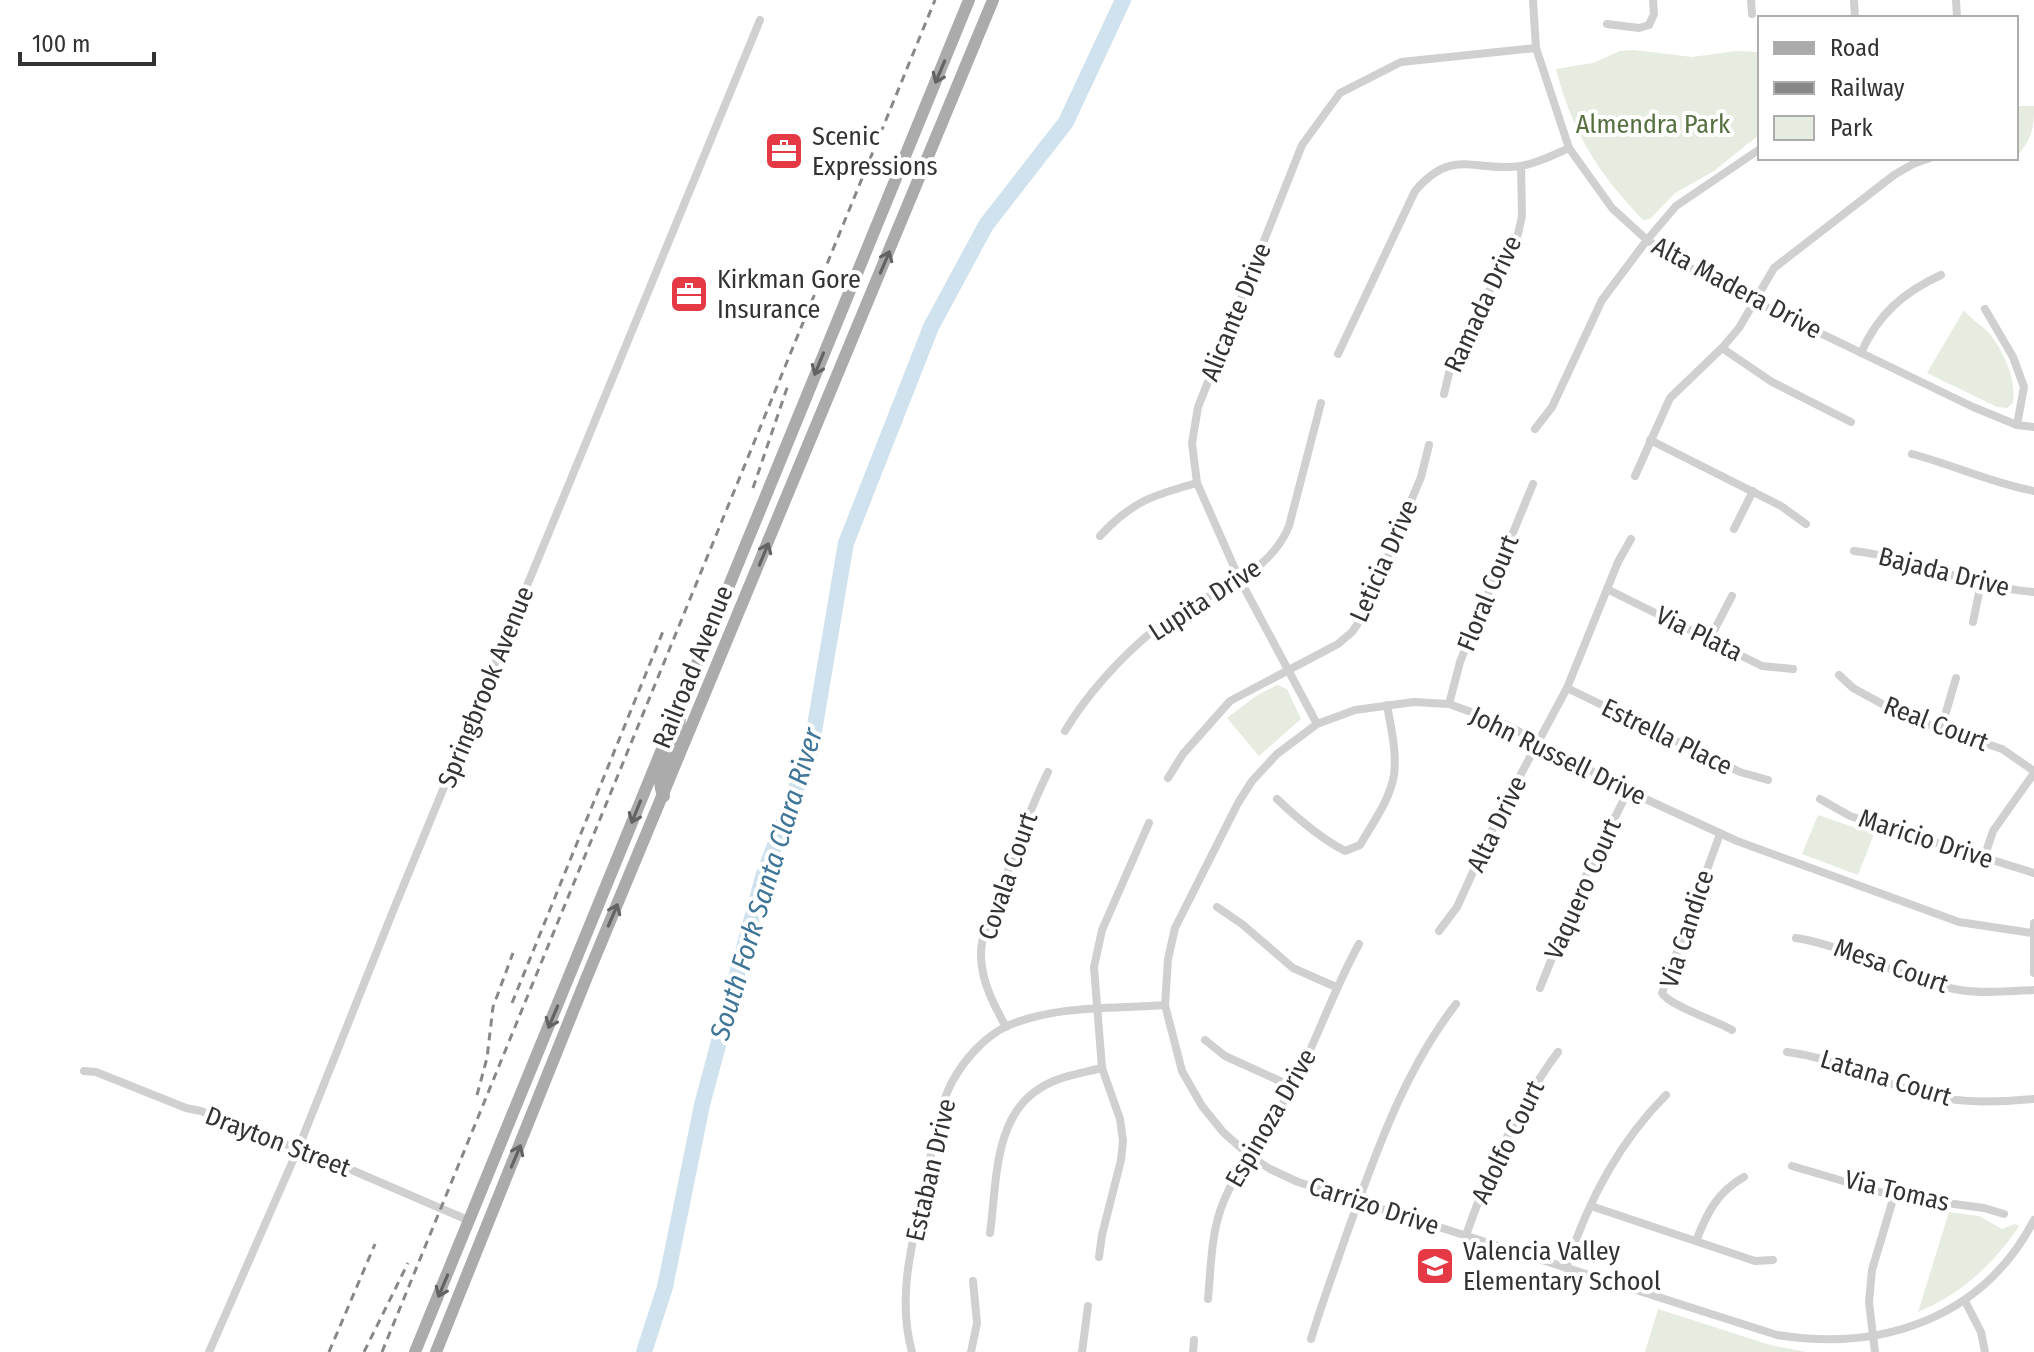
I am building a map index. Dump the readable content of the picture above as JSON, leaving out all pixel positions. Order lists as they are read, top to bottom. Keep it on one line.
{"streets":{"main road":["Railroad Avenue"],"street":["Alta Madera Drive","Ramada Drive","Alicante Drive","Leticia Drive","Bajada Drive","Floral Court","Lupita Drive","Via Plata","Springbrook Avenue","Real Court","Estrella Place","John Russell Drive","Alta Drive","Maricio Drive","Covala Court","Vaquero Court","Via Candice","Mesa Court","Latana Court","Espinoza Drive","Drayton Street","Adolfo Court","Estaban Drive","Via Tomas","Carrizo Drive"]},"crossings":[["Alta Madera Drive","Alicante Drive"],["Alicante Drive","Leticia Drive"],["Alicante Drive","Lupita Drive"],["Alicante Drive","John Russell Drive"],["Floral Court","John Russell Drive"],["Via Plata","Alta Drive"],["Railroad Avenue","Drayton Street"],["Springbrook Avenue","Drayton Street"],["Estrella Place","Alta Drive"],["John Russell Drive","Alta Drive"],["John Russell Drive","Vaquero Court"],["John Russell Drive","Via Candice"],["John Russell Drive","Carrizo Drive"],["Covala Court","Estaban Drive"],["Espinoza Drive","Carrizo Drive"],["Adolfo Court","Carrizo Drive"],["Estaban Drive","Carrizo Drive"]],"water":["South Fork Santa Clara River"],"parks":["Almendra Park"],"places":{"office":["Scenic Expressions","Kirkman Gore Insurance"],"school or university":["Valencia Valley Elementary School"]},"legend":["Road","Railway","Park"],"scale_bar":"100 m"}
